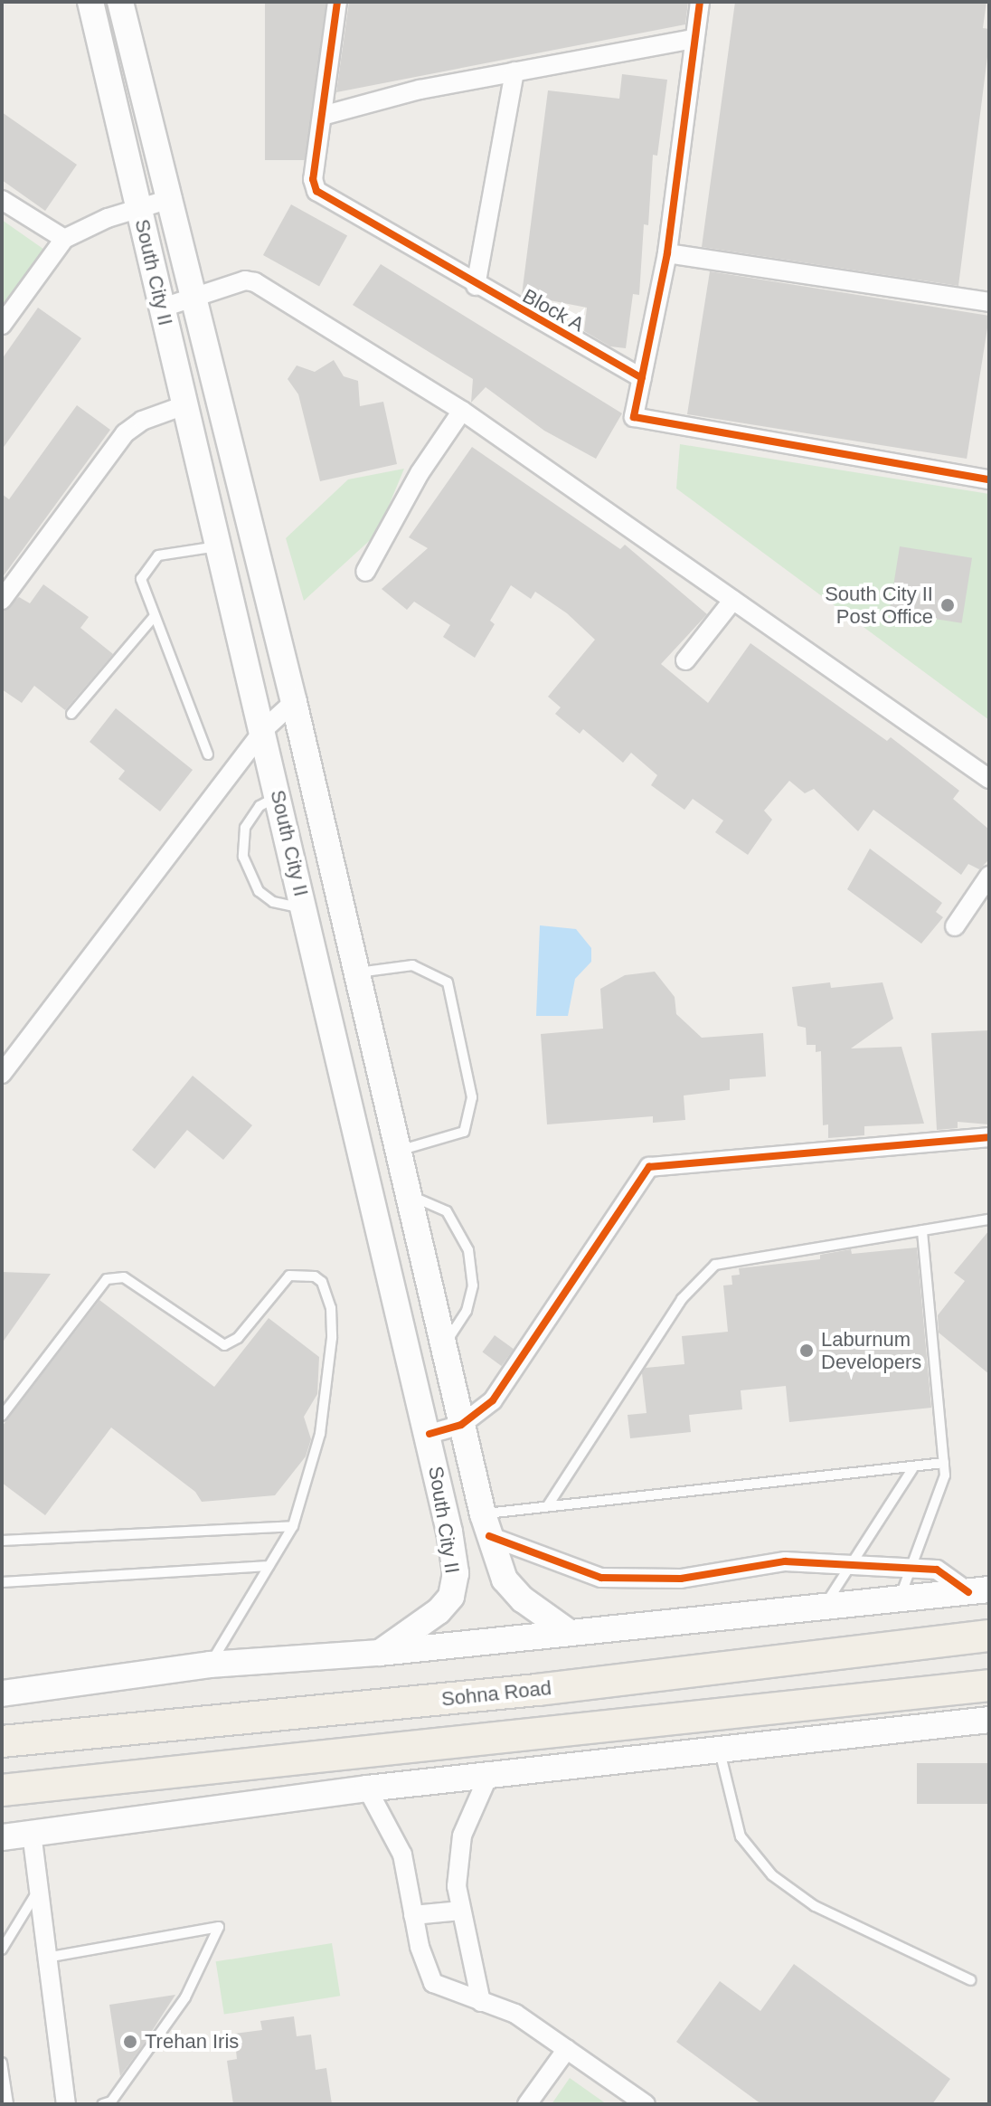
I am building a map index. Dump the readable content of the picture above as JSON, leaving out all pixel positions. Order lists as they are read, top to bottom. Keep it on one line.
{"streets":{"highway":["Sohna Road"],"main road":["South City II"],"street":["Block A"]},"places":["South City II Post Office","Laburnum Developers","Trehan Iris"]}
